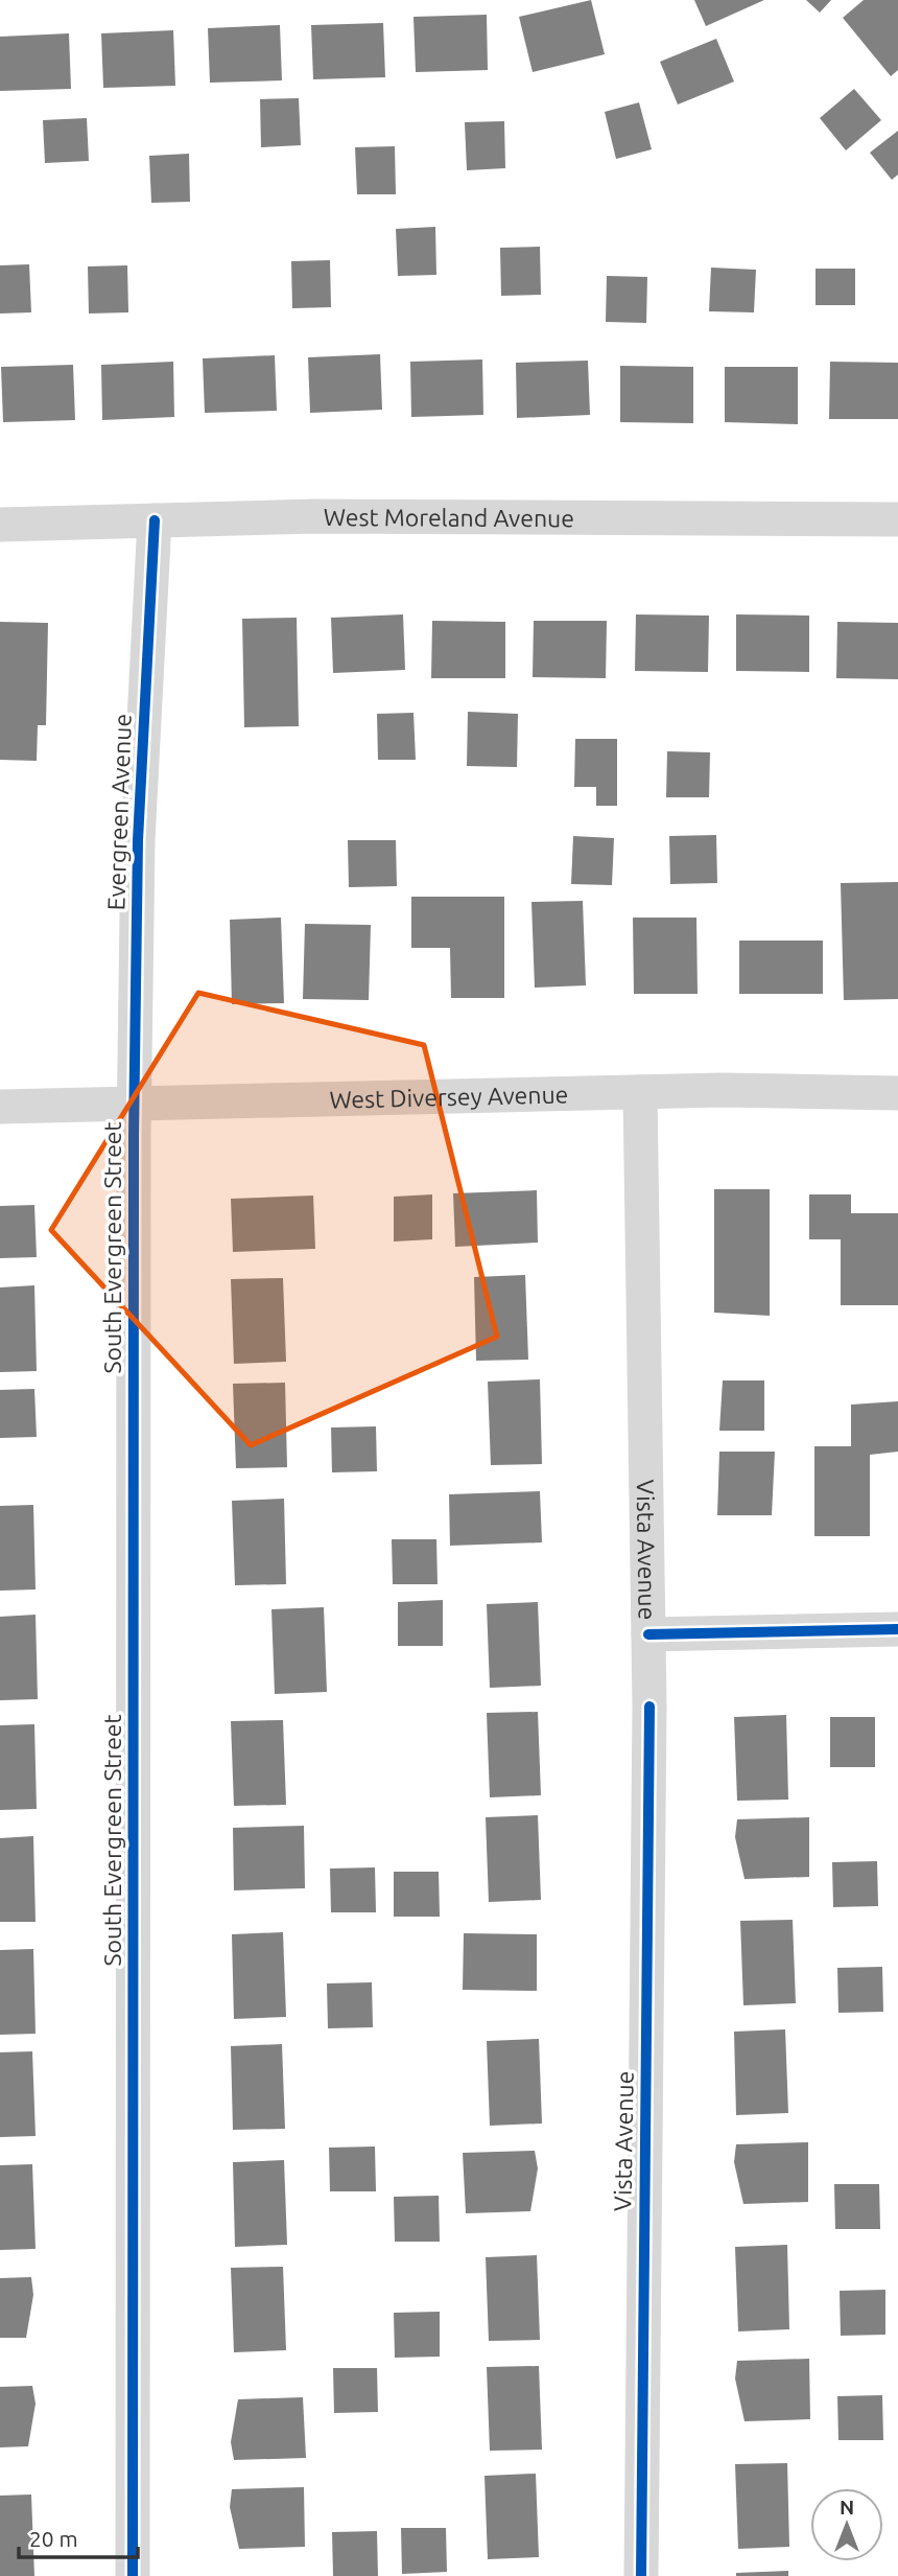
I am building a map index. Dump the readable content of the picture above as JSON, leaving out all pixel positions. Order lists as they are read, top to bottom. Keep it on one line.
{"streets":{"street":["West Moreland Avenue","Evergreen Avenue","West Diversey Avenue","South Evergreen Street","Vista Avenue"]},"crossings":[["West Moreland Avenue","Evergreen Avenue"],["Evergreen Avenue","West Diversey Avenue"],["Evergreen Avenue","South Evergreen Street"],["West Diversey Avenue","South Evergreen Street"],["West Diversey Avenue","Vista Avenue"]],"scale_bar":"20 m","north":"top"}
